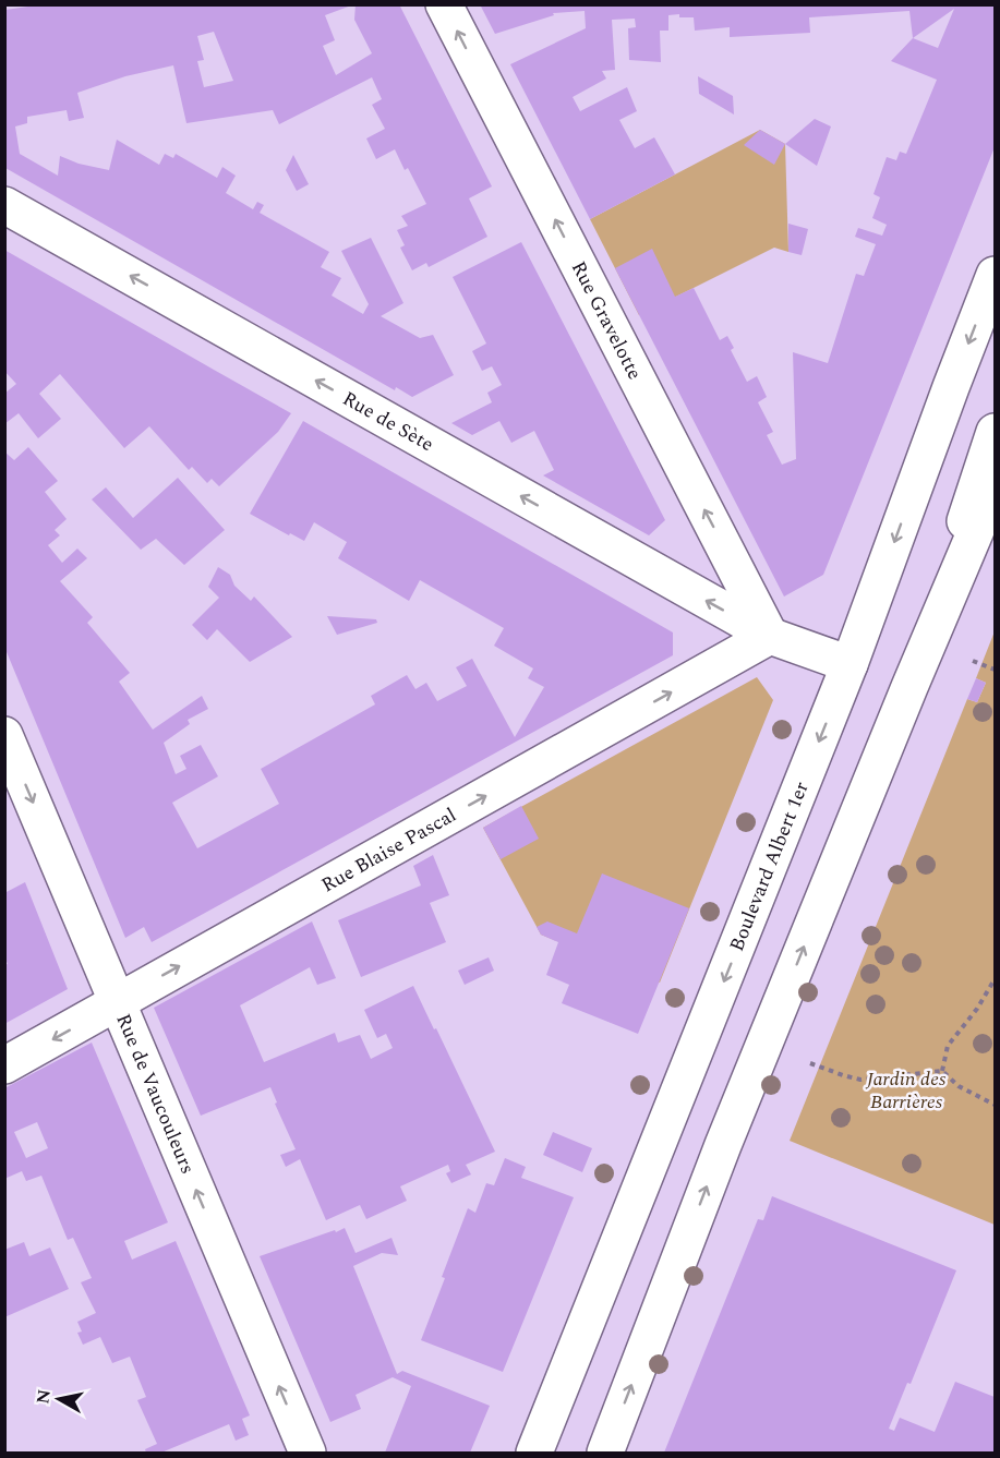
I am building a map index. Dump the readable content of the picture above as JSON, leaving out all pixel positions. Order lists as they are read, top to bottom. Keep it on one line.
{"streets":{"street":["Rue Gravelotte","Rue de Sète","Rue Blaise Pascal","Boulevard Albert 1er","Rue de Vaucouleurs"]},"crossings":[["Rue Gravelotte","Rue de Sète"],["Rue Gravelotte","Rue Blaise Pascal"],["Rue de Sète","Rue Blaise Pascal"],["Rue de Sète","Boulevard Albert 1er"],["Rue Blaise Pascal","Rue de Vaucouleurs"]],"one_way":["Rue Gravelotte","Rue de Sète"],"parks":["Jardin des Barrières"],"north":"left"}
